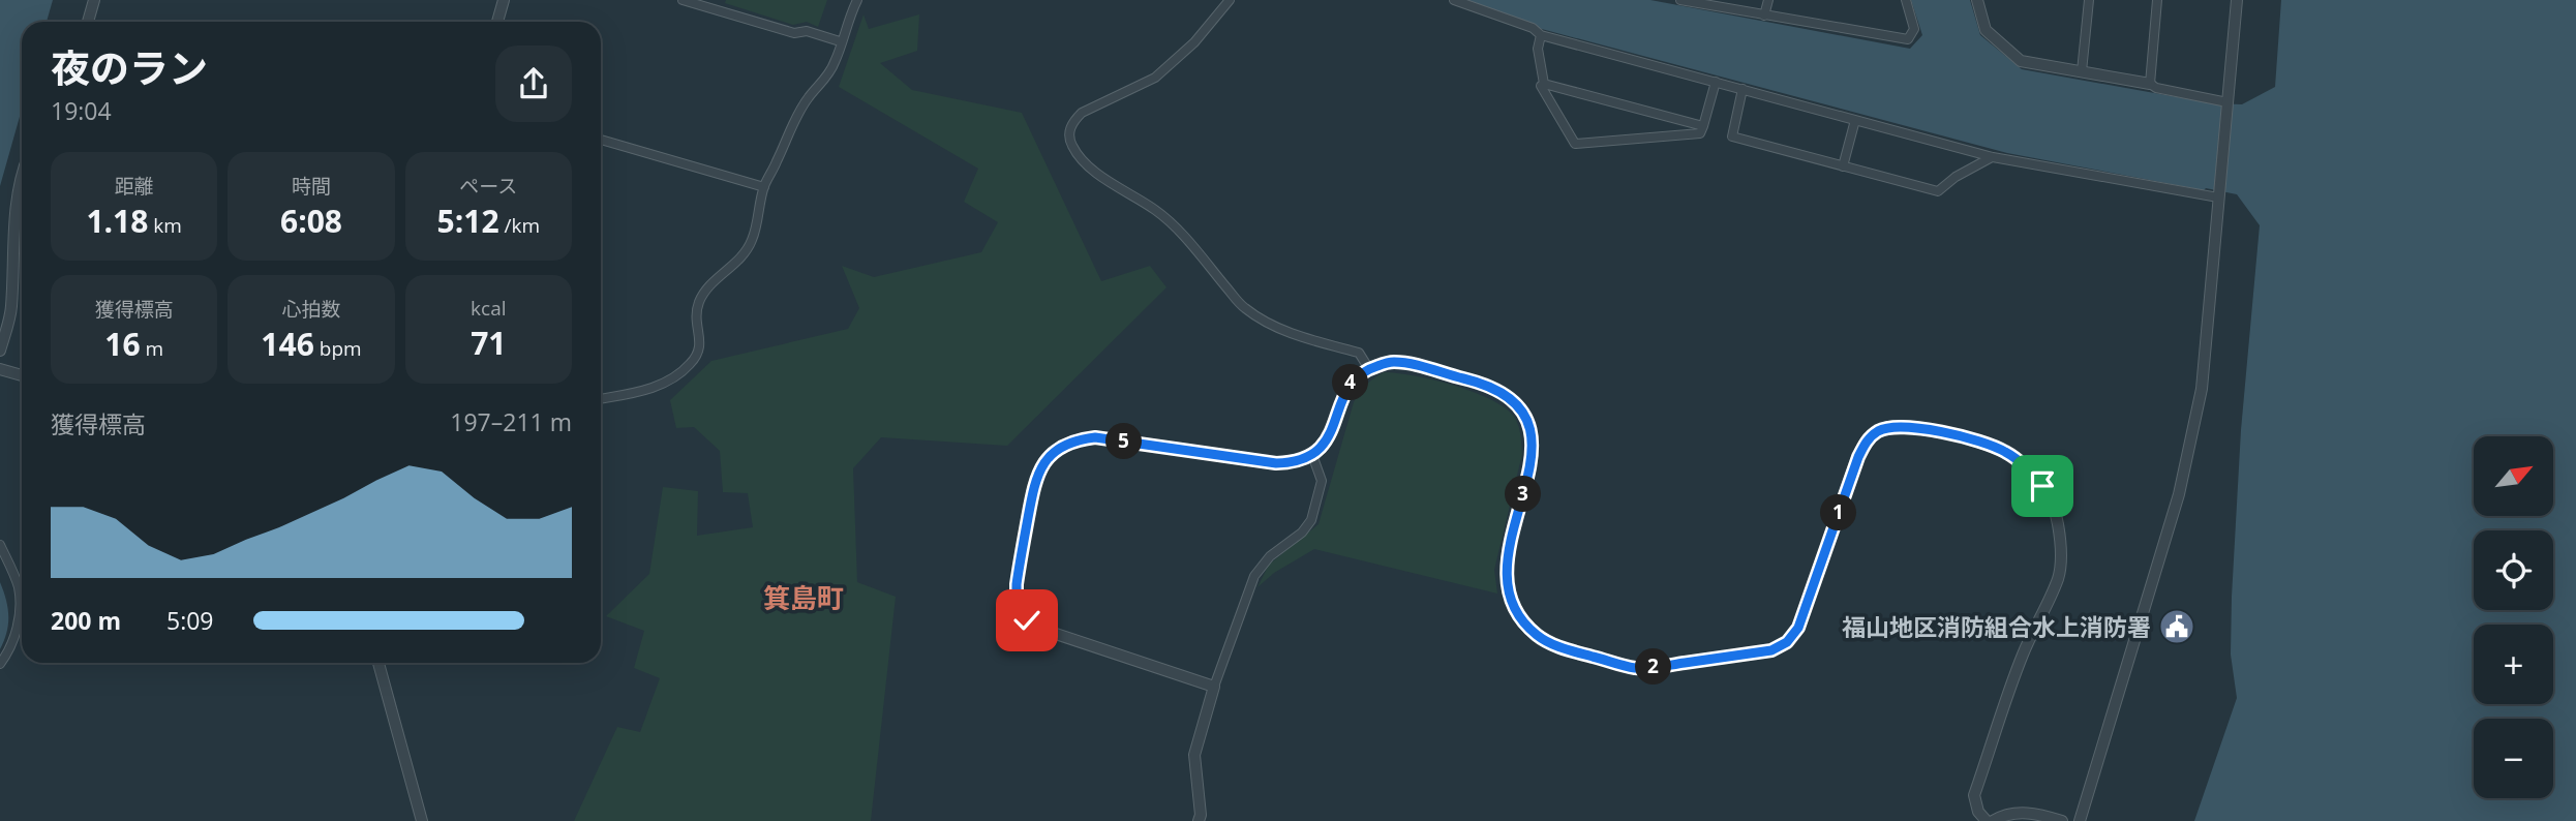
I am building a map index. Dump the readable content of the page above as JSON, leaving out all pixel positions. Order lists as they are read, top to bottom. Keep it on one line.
{"districts":["箕島町"],"places":{"public building":["福山地区消防組合水上消防署"]},"north":"top right","page":{"heading":["夜のラン","19:04"],"stats":[["距離","1.18 km"],["時間","6:08"],["ペース","5:12 /km"],["獲得標高","16 m"],["心拍数","146 bpm"],["kcal","71"]],"pins":["4","5","3","1","2"],"chart":["獲得標高","197–211 m"],"map_buttons":["+","−"],"list":[{"name":"200 m","note":"5:09"}]}}
